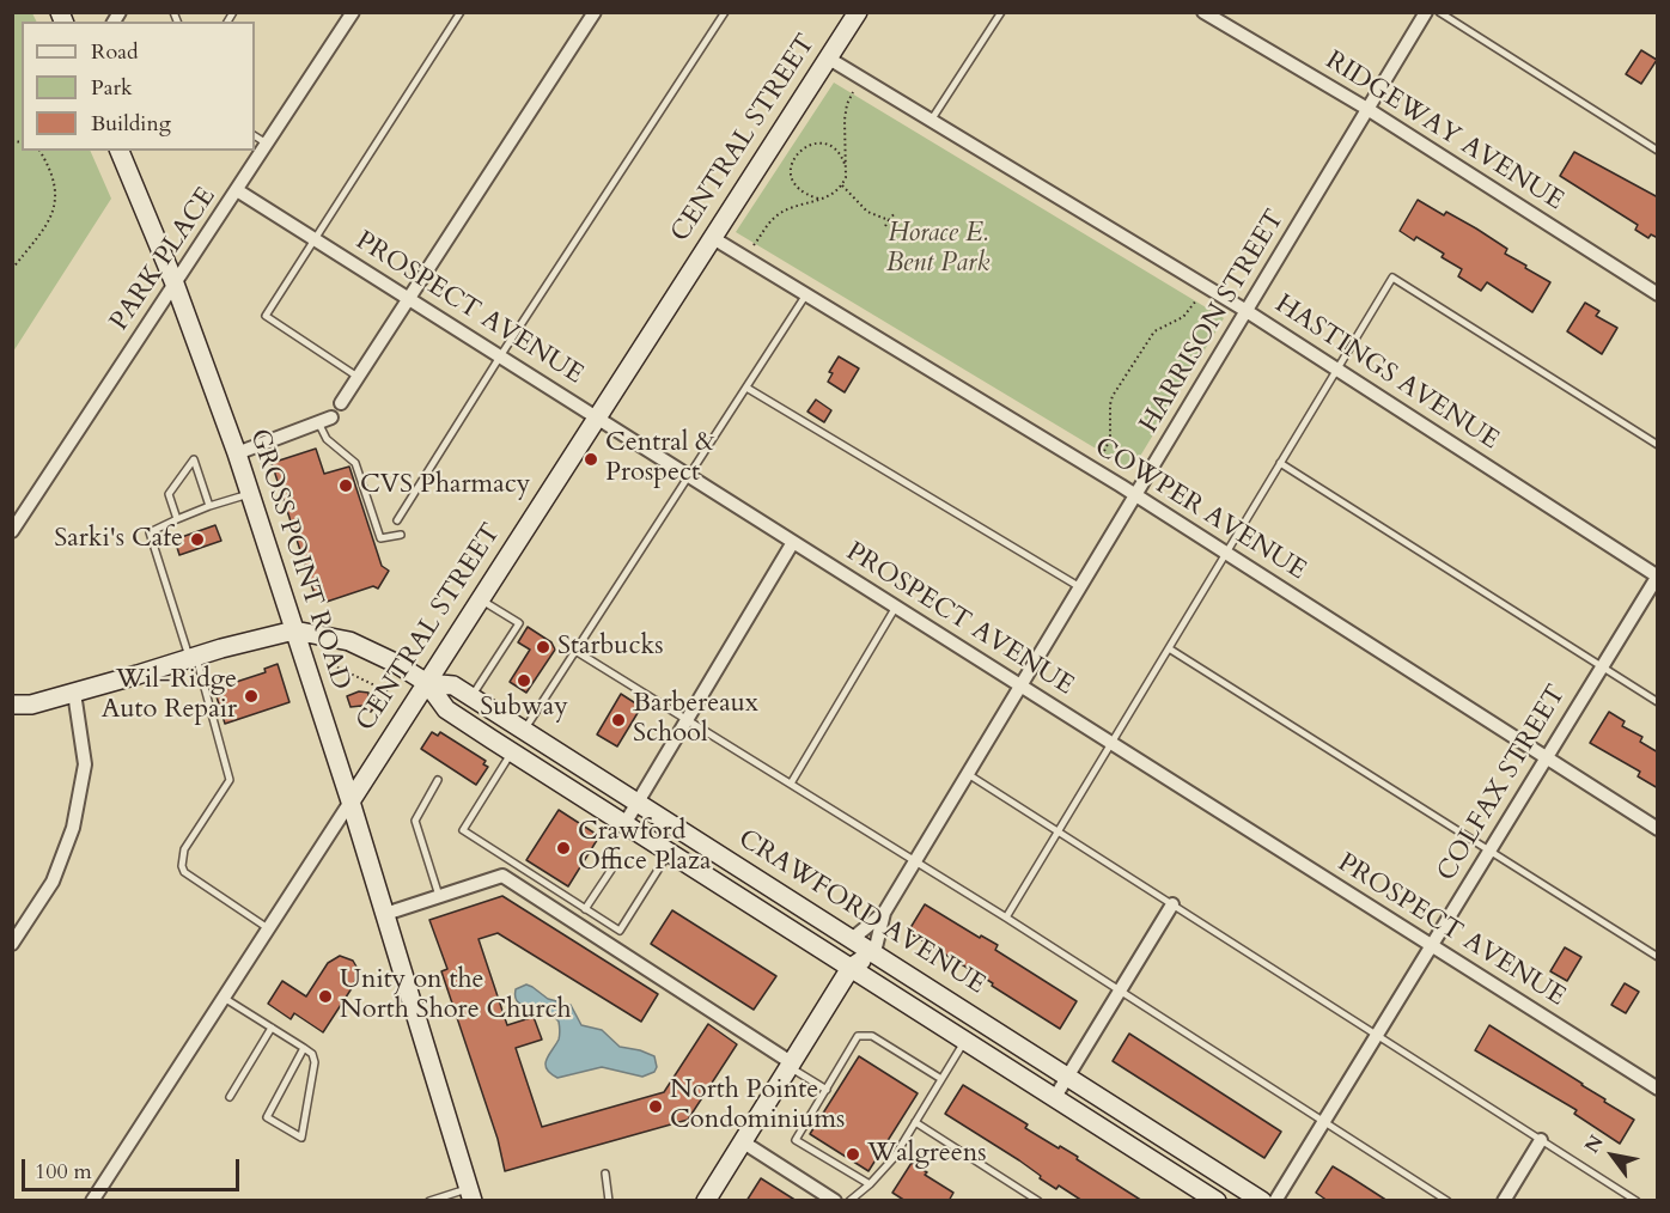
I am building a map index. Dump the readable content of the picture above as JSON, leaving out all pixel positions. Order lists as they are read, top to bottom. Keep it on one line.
{"streets":{"main road":["CENTRAL STREET","GROSS POINT ROAD","CRAWFORD AVENUE"],"street":["RIDGEWAY AVENUE","PARK PLACE","PROSPECT AVENUE","HARRISON STREET","HASTINGS AVENUE","COWPER AVENUE","COLFAX STREET"]},"crossings":[["RIDGEWAY AVENUE","HARRISON STREET"],["CENTRAL STREET","PROSPECT AVENUE"],["CENTRAL STREET","HASTINGS AVENUE"],["CENTRAL STREET","COWPER AVENUE"],["CENTRAL STREET","GROSS POINT ROAD"],["CENTRAL STREET","CRAWFORD AVENUE"],["PARK PLACE","PROSPECT AVENUE"],["PARK PLACE","GROSS POINT ROAD"],["PROSPECT AVENUE","HARRISON STREET"],["PROSPECT AVENUE","COLFAX STREET"],["HARRISON STREET","HASTINGS AVENUE"],["HARRISON STREET","COWPER AVENUE"],["HARRISON STREET","CRAWFORD AVENUE"],["HASTINGS AVENUE","COLFAX STREET"],["COWPER AVENUE","COLFAX STREET"],["GROSS POINT ROAD","CRAWFORD AVENUE"]],"parks":["Horace E. Bent Park"],"places":["Central & Prospect","CVS Pharmacy","Sarki's Cafe","Starbucks","Subway","Wil-Ridge Auto Repair","Barbereaux School","Crawford Office Plaza","Unity on the North Shore Church","North Pointe Condominiums","Walgreens"],"legend":["Road","Park","Building"],"scale_bar":"100 m","north":"top left"}
